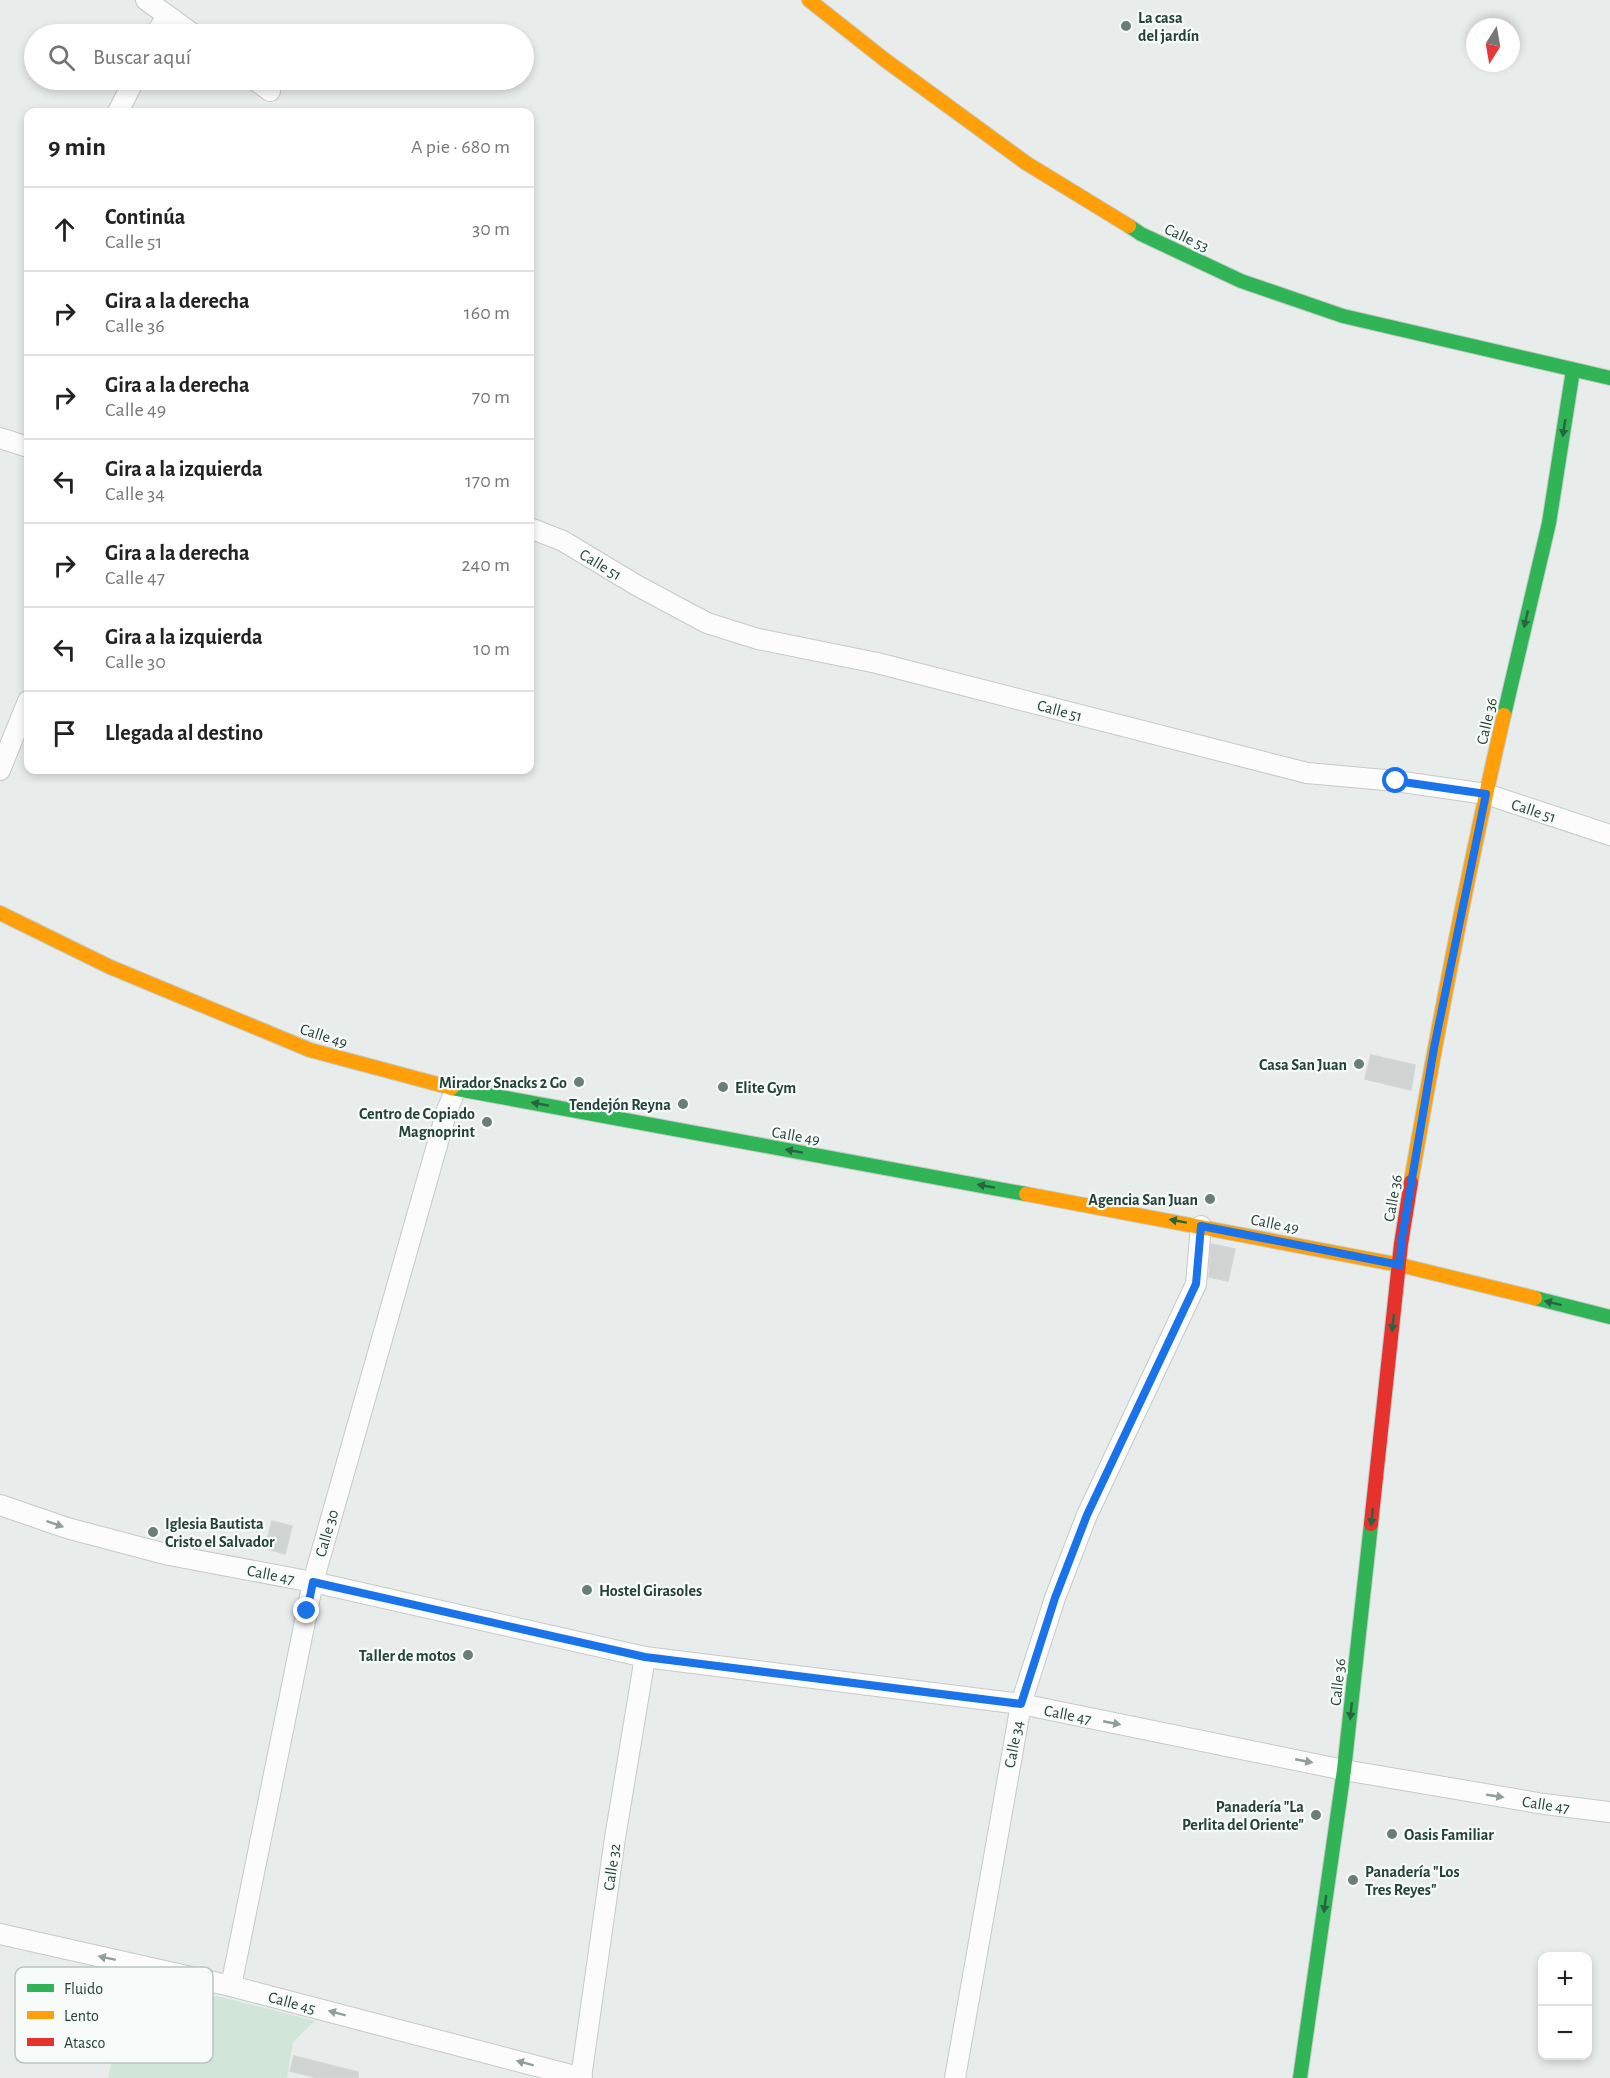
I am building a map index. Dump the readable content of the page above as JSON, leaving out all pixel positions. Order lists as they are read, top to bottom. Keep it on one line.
{"streets":{"street":["Calle 53","Calle 51","Calle 36","Calle 49","Calle 30","Calle 47","Calle 34","Calle 32","Calle 45"]},"crossings":[["Calle 53","Calle 36"],["Calle 51","Calle 36"],["Calle 36","Calle 49"],["Calle 36","Calle 47"],["Calle 49","Calle 30"],["Calle 49","Calle 34"],["Calle 30","Calle 47"],["Calle 30","Calle 45"],["Calle 47","Calle 34"],["Calle 47","Calle 32"],["Calle 32","Calle 45"]],"one_way":["Calle 36","Calle 49","Calle 47","Calle 45"],"places":["La casa del jardín","Casa San Juan","Mirador Snacks 2 Go","Elite Gym","Tendejón Reyna","Centro de Copiado Magnoprint","Agencia San Juan","Iglesia Bautista Cristo el Salvador","Hostel Girasoles","Taller de motos","Panadería \"La Perlita del Oriente\"","Oasis Familiar","Panadería \"Los Tres Reyes\""],"legend":["Fluido","Lento","Atasco"],"north":"bottom","page":{"search":"Buscar aquí","heading":["9 min","A pie · 680 m"],"list":[["Continúa","Calle 51","30 m"],["Gira a la derecha","Calle 36","160 m"],["Gira a la derecha","Calle 49","70 m"],["Gira a la izquierda","Calle 34","170 m"],["Gira a la derecha","Calle 47","240 m"],["Gira a la izquierda","Calle 30","10 m"],"Llegada al destino"],"map_buttons":["+","−"]}}
